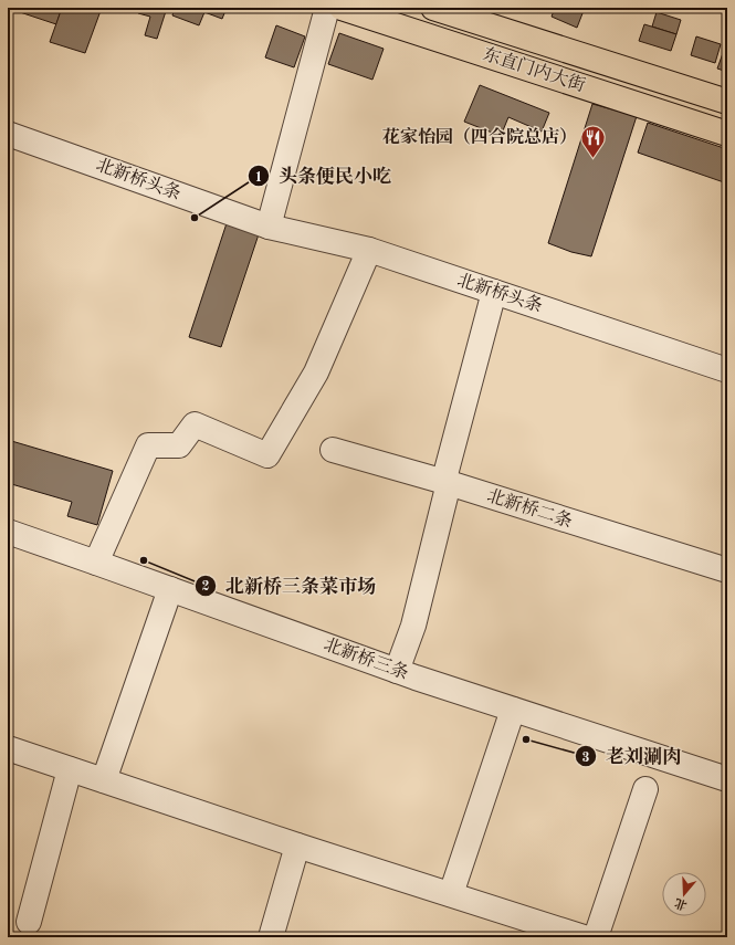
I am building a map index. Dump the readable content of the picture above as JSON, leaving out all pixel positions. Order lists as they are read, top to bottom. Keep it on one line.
{"streets":{"main road":["东直门内大街"],"lane":["北新桥头条","北新桥二条","北新桥三条"]},"places":{"restaurant":["花家怡园（四合院总店）"],"other":["头条便民小吃","北新桥三条菜市场","老刘涮肉"]},"north":"bottom"}
